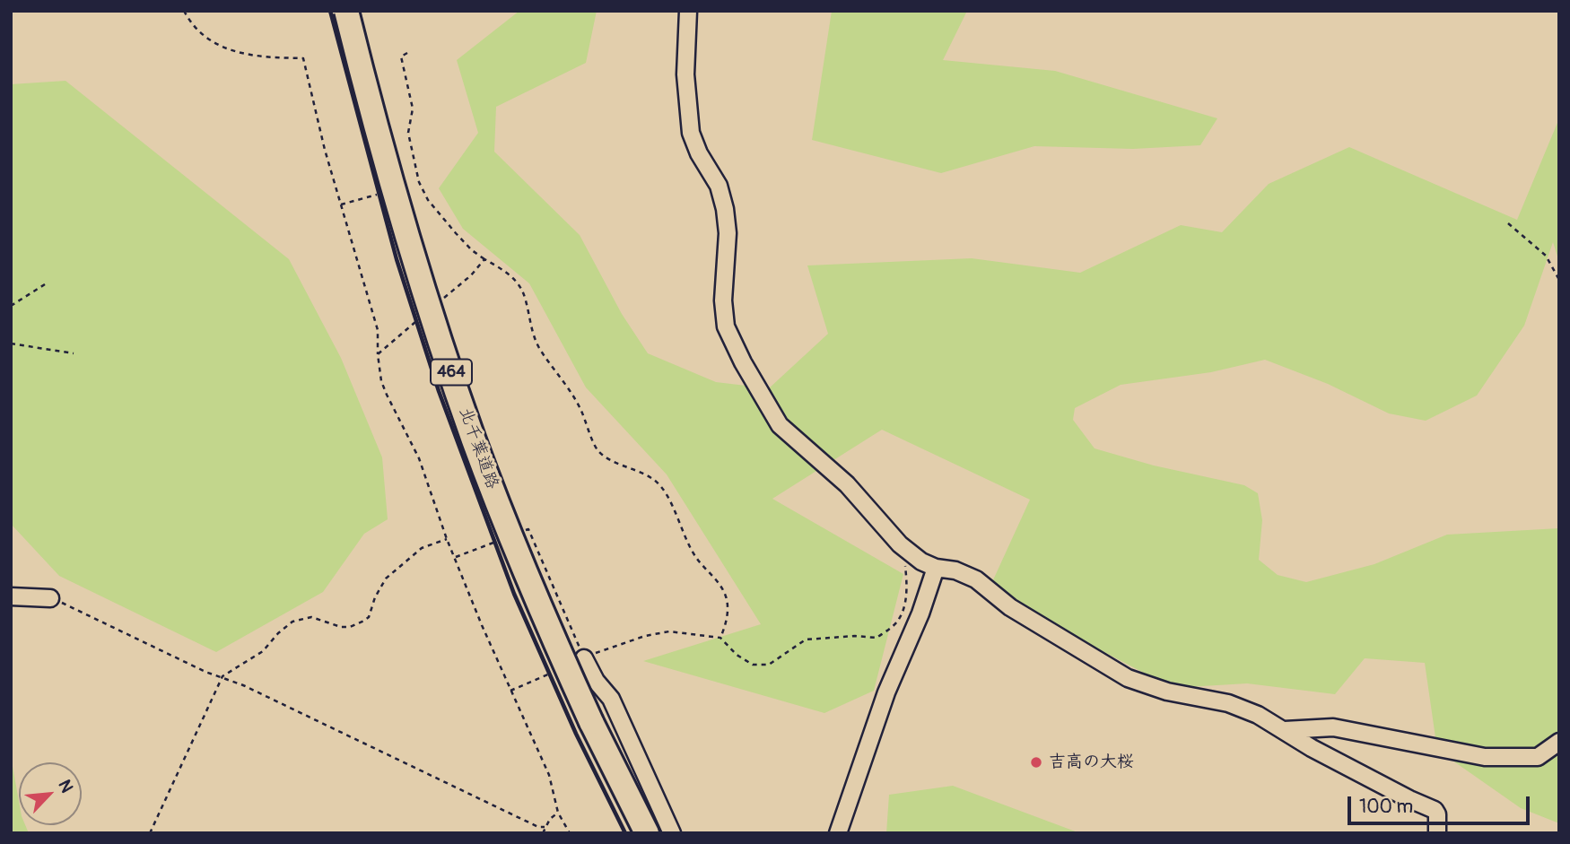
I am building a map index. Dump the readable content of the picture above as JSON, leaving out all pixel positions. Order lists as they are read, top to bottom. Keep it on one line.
{"streets":{"highway":["464","北千葉道路"]},"places":["吉高の大桜"],"scale_bar":"100 m","north":"top right"}
